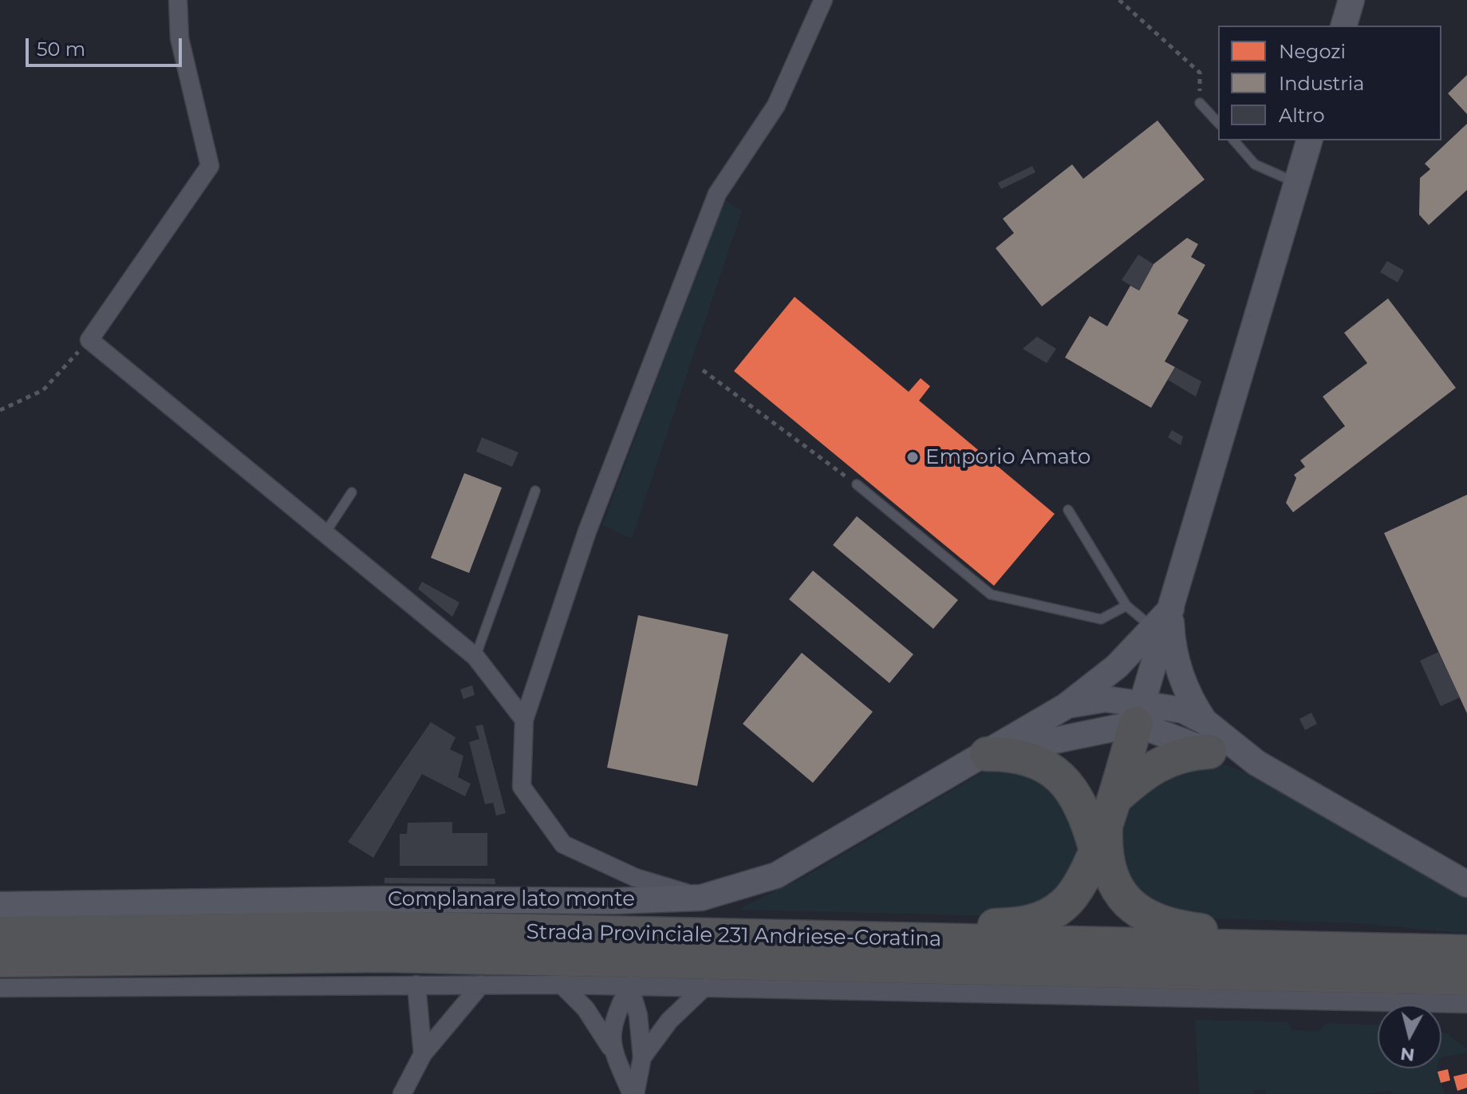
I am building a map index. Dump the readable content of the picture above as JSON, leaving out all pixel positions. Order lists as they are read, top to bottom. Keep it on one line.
{"streets":{"highway":["Strada Provinciale 231 Andriese-Coratina"],"street":["Complanare lato monte"]},"places":["Emporio Amato"],"legend":["Negozi","Industria","Altro"],"scale_bar":"50 m","north":"bottom"}
